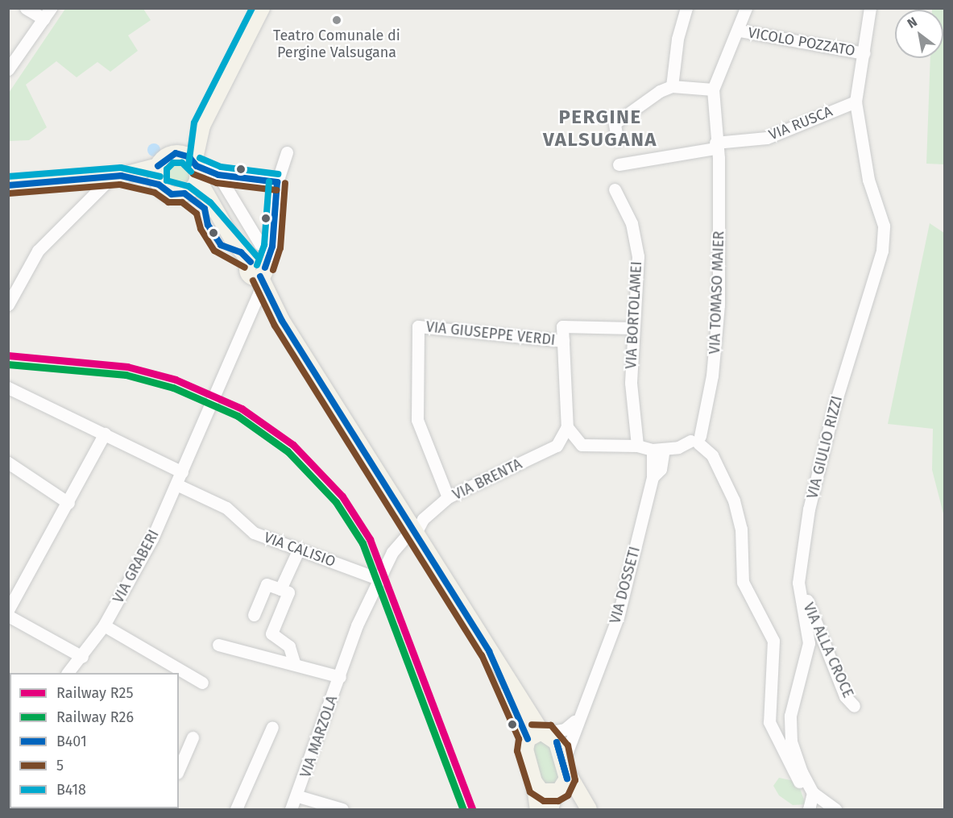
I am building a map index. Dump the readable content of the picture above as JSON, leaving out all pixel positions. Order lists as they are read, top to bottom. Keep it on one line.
{"streets":{"street":["VICOLO POZZATO","VIA RUSCA","VIA TOMASO MAIER","VIA BORTOLAMEI","VIA GIUSEPPE VERDI","VIA GIULIO RIZZI","VIA BRENTA","VIA CALISIO","VIA GRABERI","VIA DOSSETI","VIA ALLA CROCE","VIA MARZOLA"]},"crossings":[["VICOLO POZZATO","VIA GIULIO RIZZI"],["VIA RUSCA","VIA TOMASO MAIER"],["VIA RUSCA","VIA GIULIO RIZZI"],["VIA GIUSEPPE VERDI","VIA BRENTA"],["VIA GIULIO RIZZI","VIA ALLA CROCE"],["VIA BRENTA","VIA MARZOLA"],["VIA CALISIO","VIA GRABERI"],["VIA CALISIO","VIA MARZOLA"]],"districts":["PERGINE VALSUGANA"],"places":["Teatro Comunale di Pergine Valsugana"],"lines":["transit line B418","transit line B401","transit line 5","rail line R25","rail line R26"],"legend":["Railway R25","Railway R26","B401","5","B418"],"north":"top left"}
